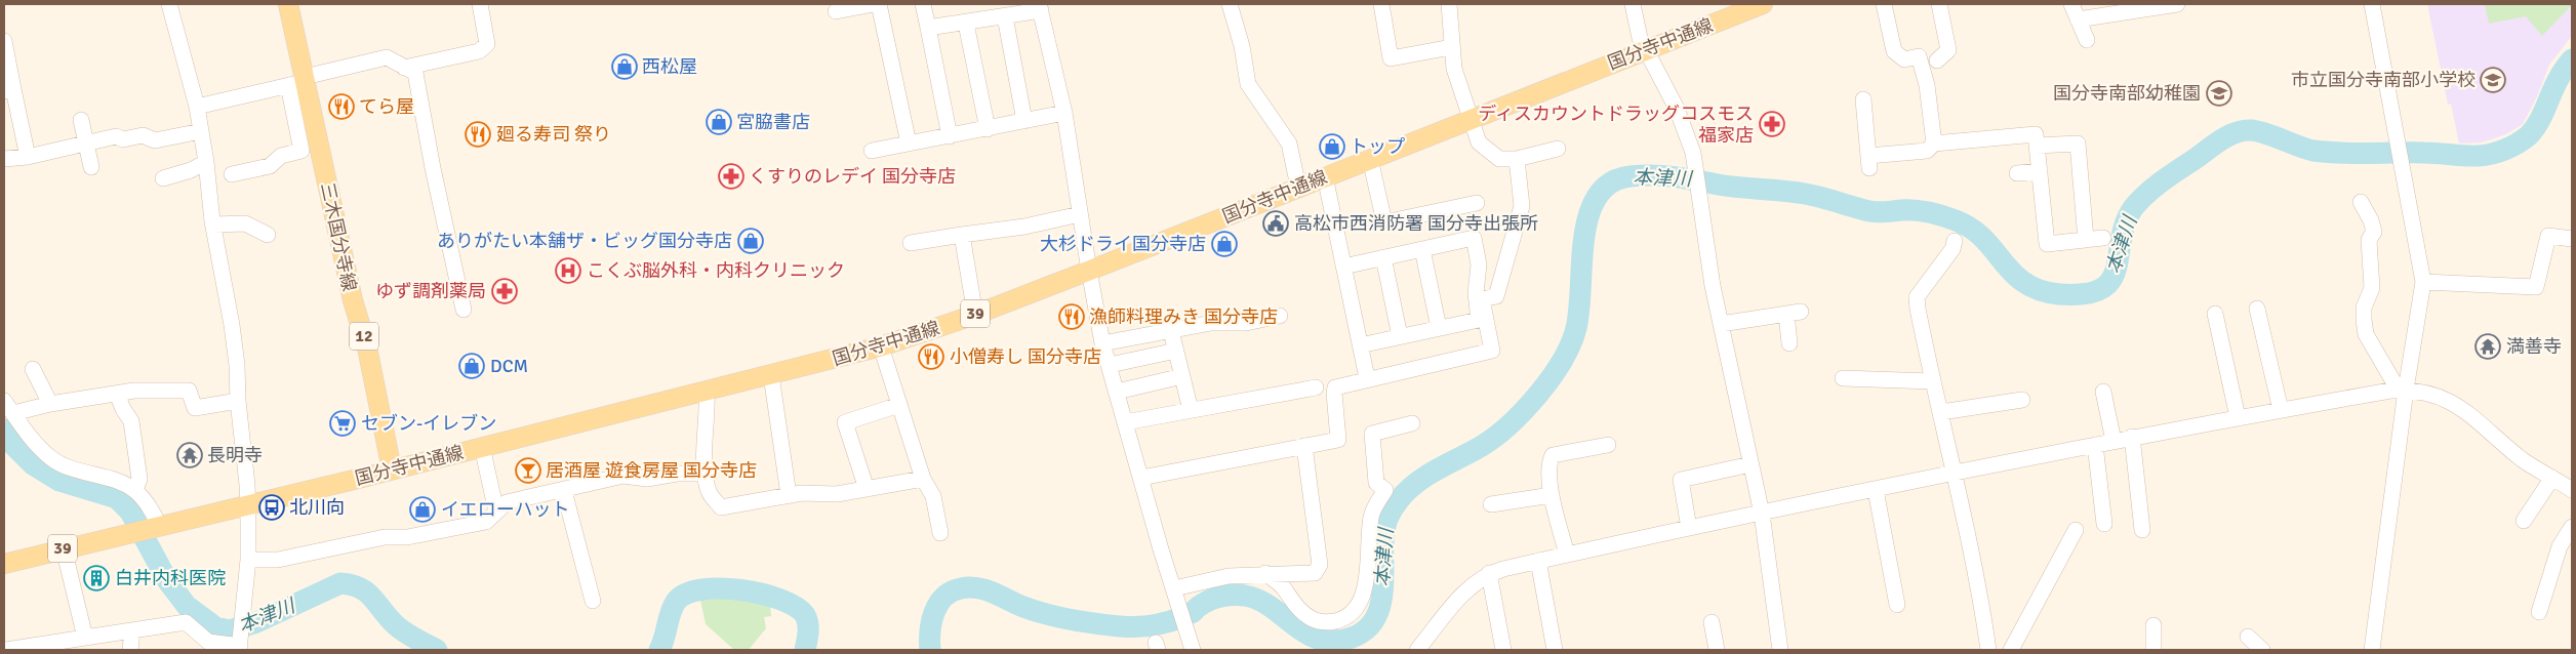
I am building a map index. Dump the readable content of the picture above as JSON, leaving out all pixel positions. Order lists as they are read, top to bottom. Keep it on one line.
{"streets":{"main road":["国分寺中通線","三木国分寺線","39","12"]},"crossings":[["国分寺中通線","三木国分寺線"]],"water":["本津川"],"places":{"shop":["西松屋","宮脇書店","トップ","ありがたい本舗ザ・ビッグ国分寺店","大杉ドライ国分寺店","DCM","イエローハット"],"school or university":["市立国分寺南部小学校","国分寺南部幼稚園"],"restaurant":["てら屋","廻る寿司 祭り","漁師料理みき 国分寺店","小僧寿し 国分寺店"],"pharmacy":["ディスカウントドラッグコスモス 福家店","くすりのレデイ 国分寺店","ゆず調剤薬局"],"public building":["高松市西消防署 国分寺出張所"],"hospital":["こくぶ脳外科・内科クリニック"],"temple":["満善寺","長明寺"],"supermarket":["セブン-イレブン"],"bar":["居酒屋 遊食房屋 国分寺店"],"bus stop":["北川向"],"building":["白井内科医院"]}}
